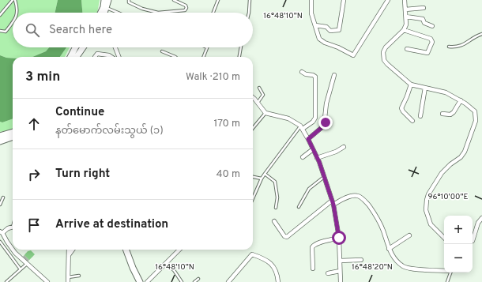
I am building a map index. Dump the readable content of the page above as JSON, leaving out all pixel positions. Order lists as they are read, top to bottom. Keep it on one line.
{"page":{"search":"Search here","heading":["3 min","Walk · 210 m"],"list":[["Continue","နတ်မောက်လမ်းသွယ် (၁)","170 m"],["Turn right","40 m"],"Arrive at destination"],"map_buttons":["+","−"]},"coordinates":["16°48'10\"N","96°10'00\"E","16°48'20\"N"]}
